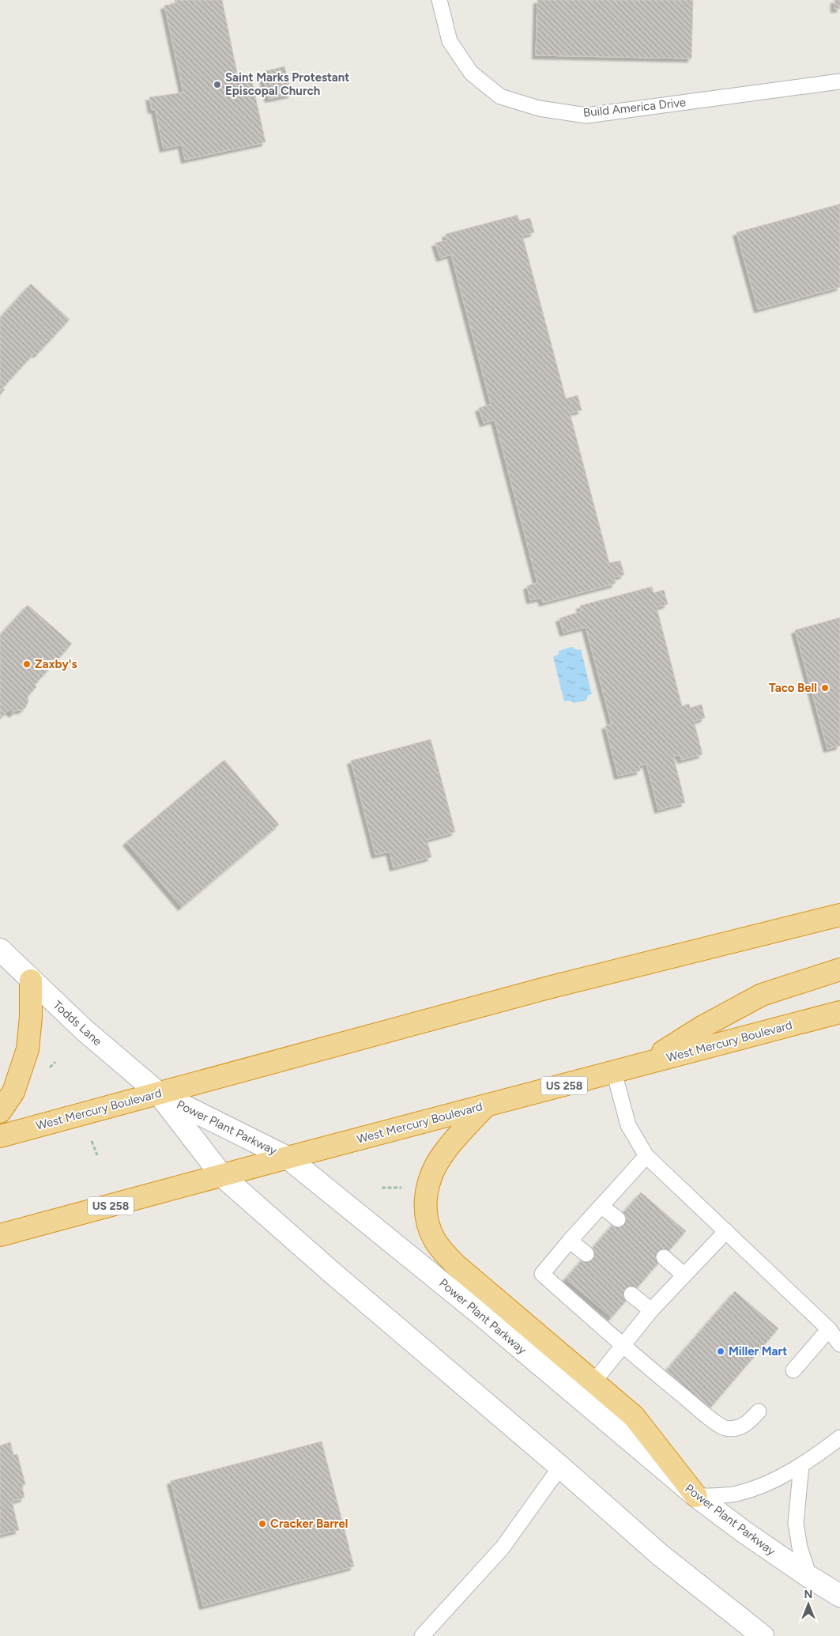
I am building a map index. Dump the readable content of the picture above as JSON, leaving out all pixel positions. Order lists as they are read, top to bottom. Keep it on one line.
{"streets":{"highway":["West Mercury Boulevard","US 258"],"main road":["Todds Lane","Power Plant Parkway"],"lane":["Build America Drive"]},"crossings":[["Todds Lane","West Mercury Boulevard"],["Todds Lane","Power Plant Parkway"],["West Mercury Boulevard","Power Plant Parkway"]],"places":["Saint Marks Protestant Episcopal Church","Zaxby's","Taco Bell","Miller Mart","Cracker Barrel"],"north":"top"}
